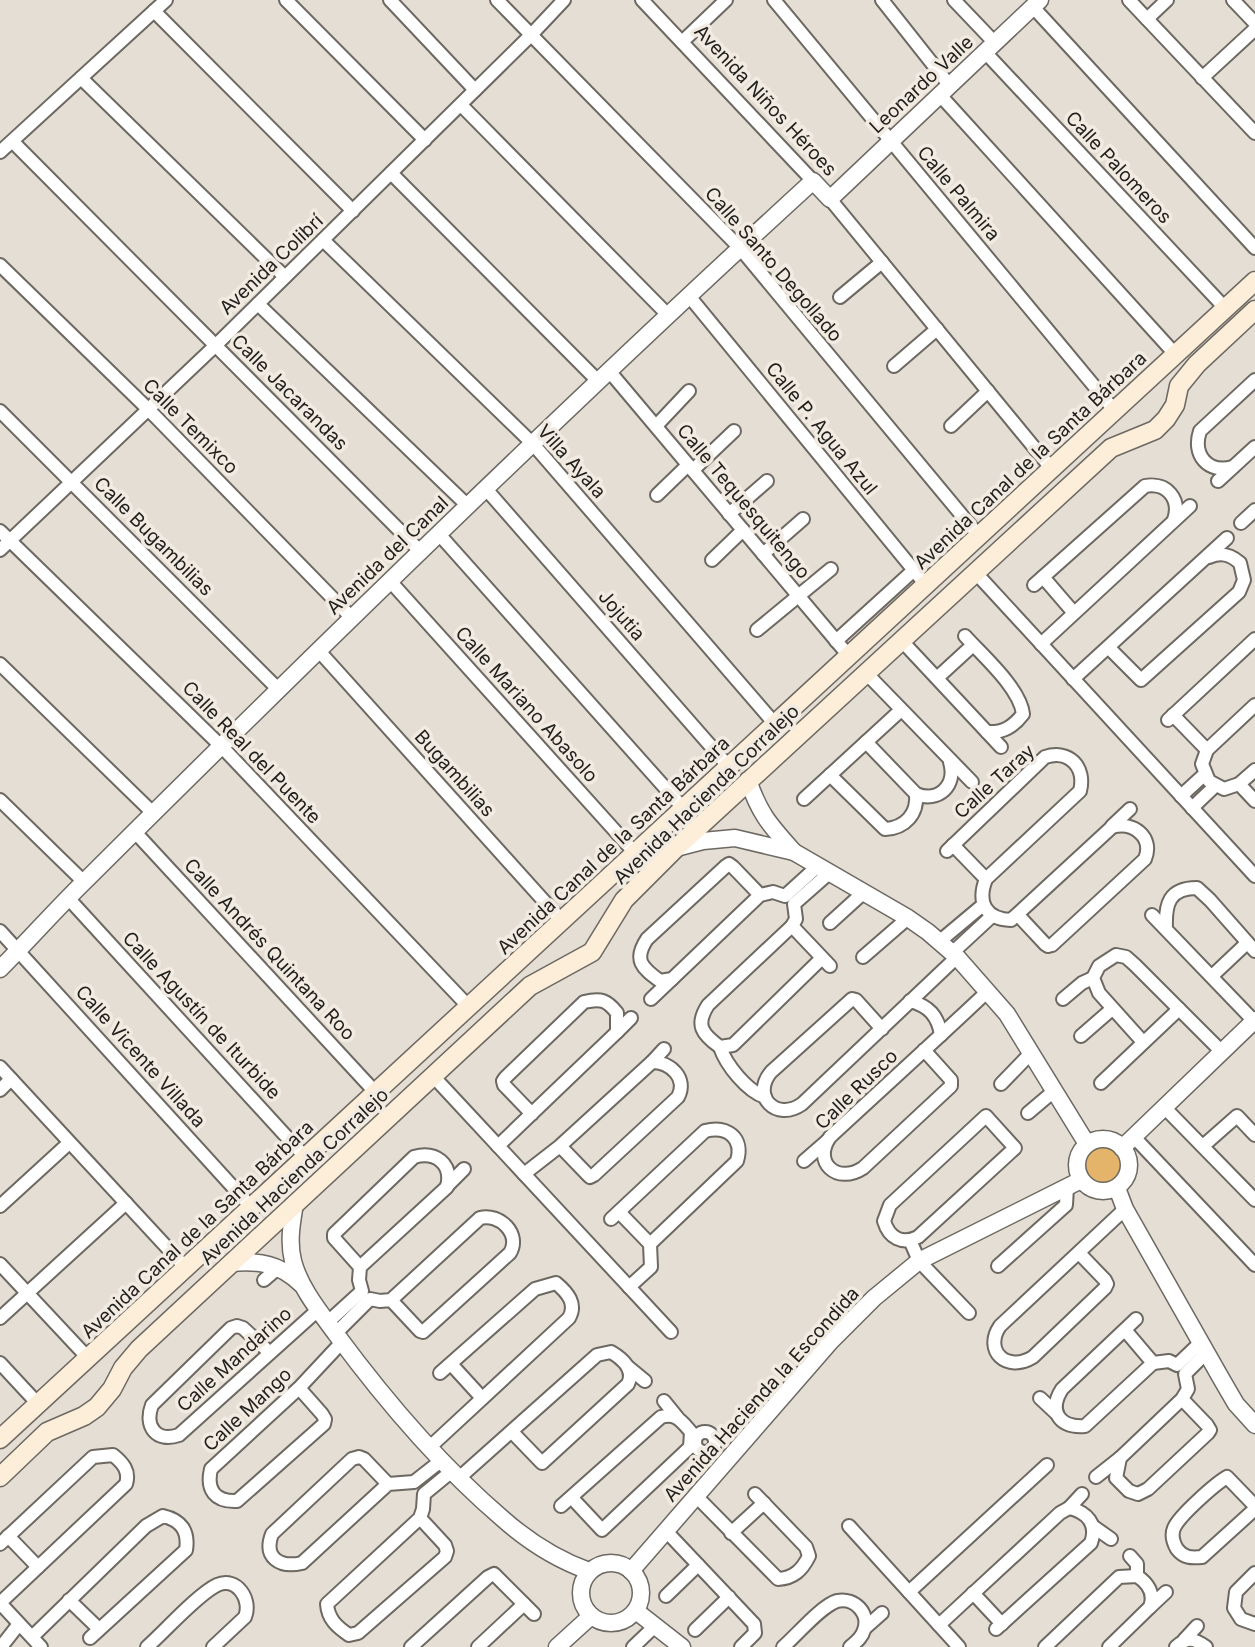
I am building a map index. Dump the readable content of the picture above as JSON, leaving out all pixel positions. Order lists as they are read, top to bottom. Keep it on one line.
{"streets":{"main road":["Avenida Canal de la Santa Bárbara","Avenida Hacienda Corralejo"],"street":["Leonardo Valle","Avenida Niños Héroes","Calle Palomeros","Calle Palmira","Avenida Colibrí","Calle Santo Degollado","Calle Jacarandas","Calle Temixco","Calle P. Agua Azul","Villa Ayala","Calle Tequesquitengo","Calle Bugambilias","Avenida del Canal","Jojutia","Calle Mariano Abasolo","Calle Real del Puente","Bugambilias","Calle Taray","Calle Andrés Quintana Roo","Calle Agustín de Iturbide","Calle Vicente Villada","Calle Rusco","Calle Mandarino","Avenida Hacienda la Escondida","Calle Mango"]},"crossings":[["Leonardo Valle","Avenida Niños Héroes"],["Leonardo Valle","Calle Palomeros"],["Leonardo Valle","Calle Palmira"],["Avenida Niños Héroes","Avenida del Canal"],["Calle Palomeros","Avenida Canal de la Santa Bárbara"],["Calle Palmira","Avenida Canal de la Santa Bárbara"],["Avenida Colibrí","Calle Santo Degollado"],["Avenida Colibrí","Calle Jacarandas"],["Avenida Colibrí","Calle Temixco"],["Avenida Colibrí","Villa Ayala"],["Avenida Colibrí","Calle Tequesquitengo"],["Avenida Colibrí","Calle Bugambilias"],["Avenida Colibrí","Calle Real del Puente"],["Calle Santo Degollado","Avenida Canal de la Santa Bárbara"],["Calle Santo Degollado","Avenida del Canal"],["Calle Jacarandas","Avenida del Canal"],["Calle Temixco","Avenida del Canal"],["Calle P. Agua Azul","Avenida Canal de la Santa Bárbara"],["Calle P. Agua Azul","Avenida del Canal"],["Avenida Canal de la Santa Bárbara","Villa Ayala"],["Avenida Canal de la Santa Bárbara","Calle Tequesquitengo"],["Avenida Canal de la Santa Bárbara","Jojutia"],["Avenida Canal de la Santa Bárbara","Calle Mariano Abasolo"],["Avenida Canal de la Santa Bárbara","Calle Real del Puente"],["Avenida Canal de la Santa Bárbara","Bugambilias"],["Avenida Canal de la Santa Bárbara","Calle Andrés Quintana Roo"],["Avenida Canal de la Santa Bárbara","Calle Agustín de Iturbide"],["Avenida Canal de la Santa Bárbara","Calle Vicente Villada"],["Villa Ayala","Avenida del Canal"],["Calle Tequesquitengo","Avenida del Canal"],["Calle Bugambilias","Avenida del Canal"],["Avenida del Canal","Jojutia"],["Avenida del Canal","Calle Mariano Abasolo"],["Avenida del Canal","Calle Real del Puente"],["Avenida del Canal","Bugambilias"],["Avenida del Canal","Calle Andrés Quintana Roo"],["Avenida del Canal","Calle Agustín de Iturbide"],["Avenida del Canal","Calle Vicente Villada"],["Calle Mandarino","Calle Mango"]]}
